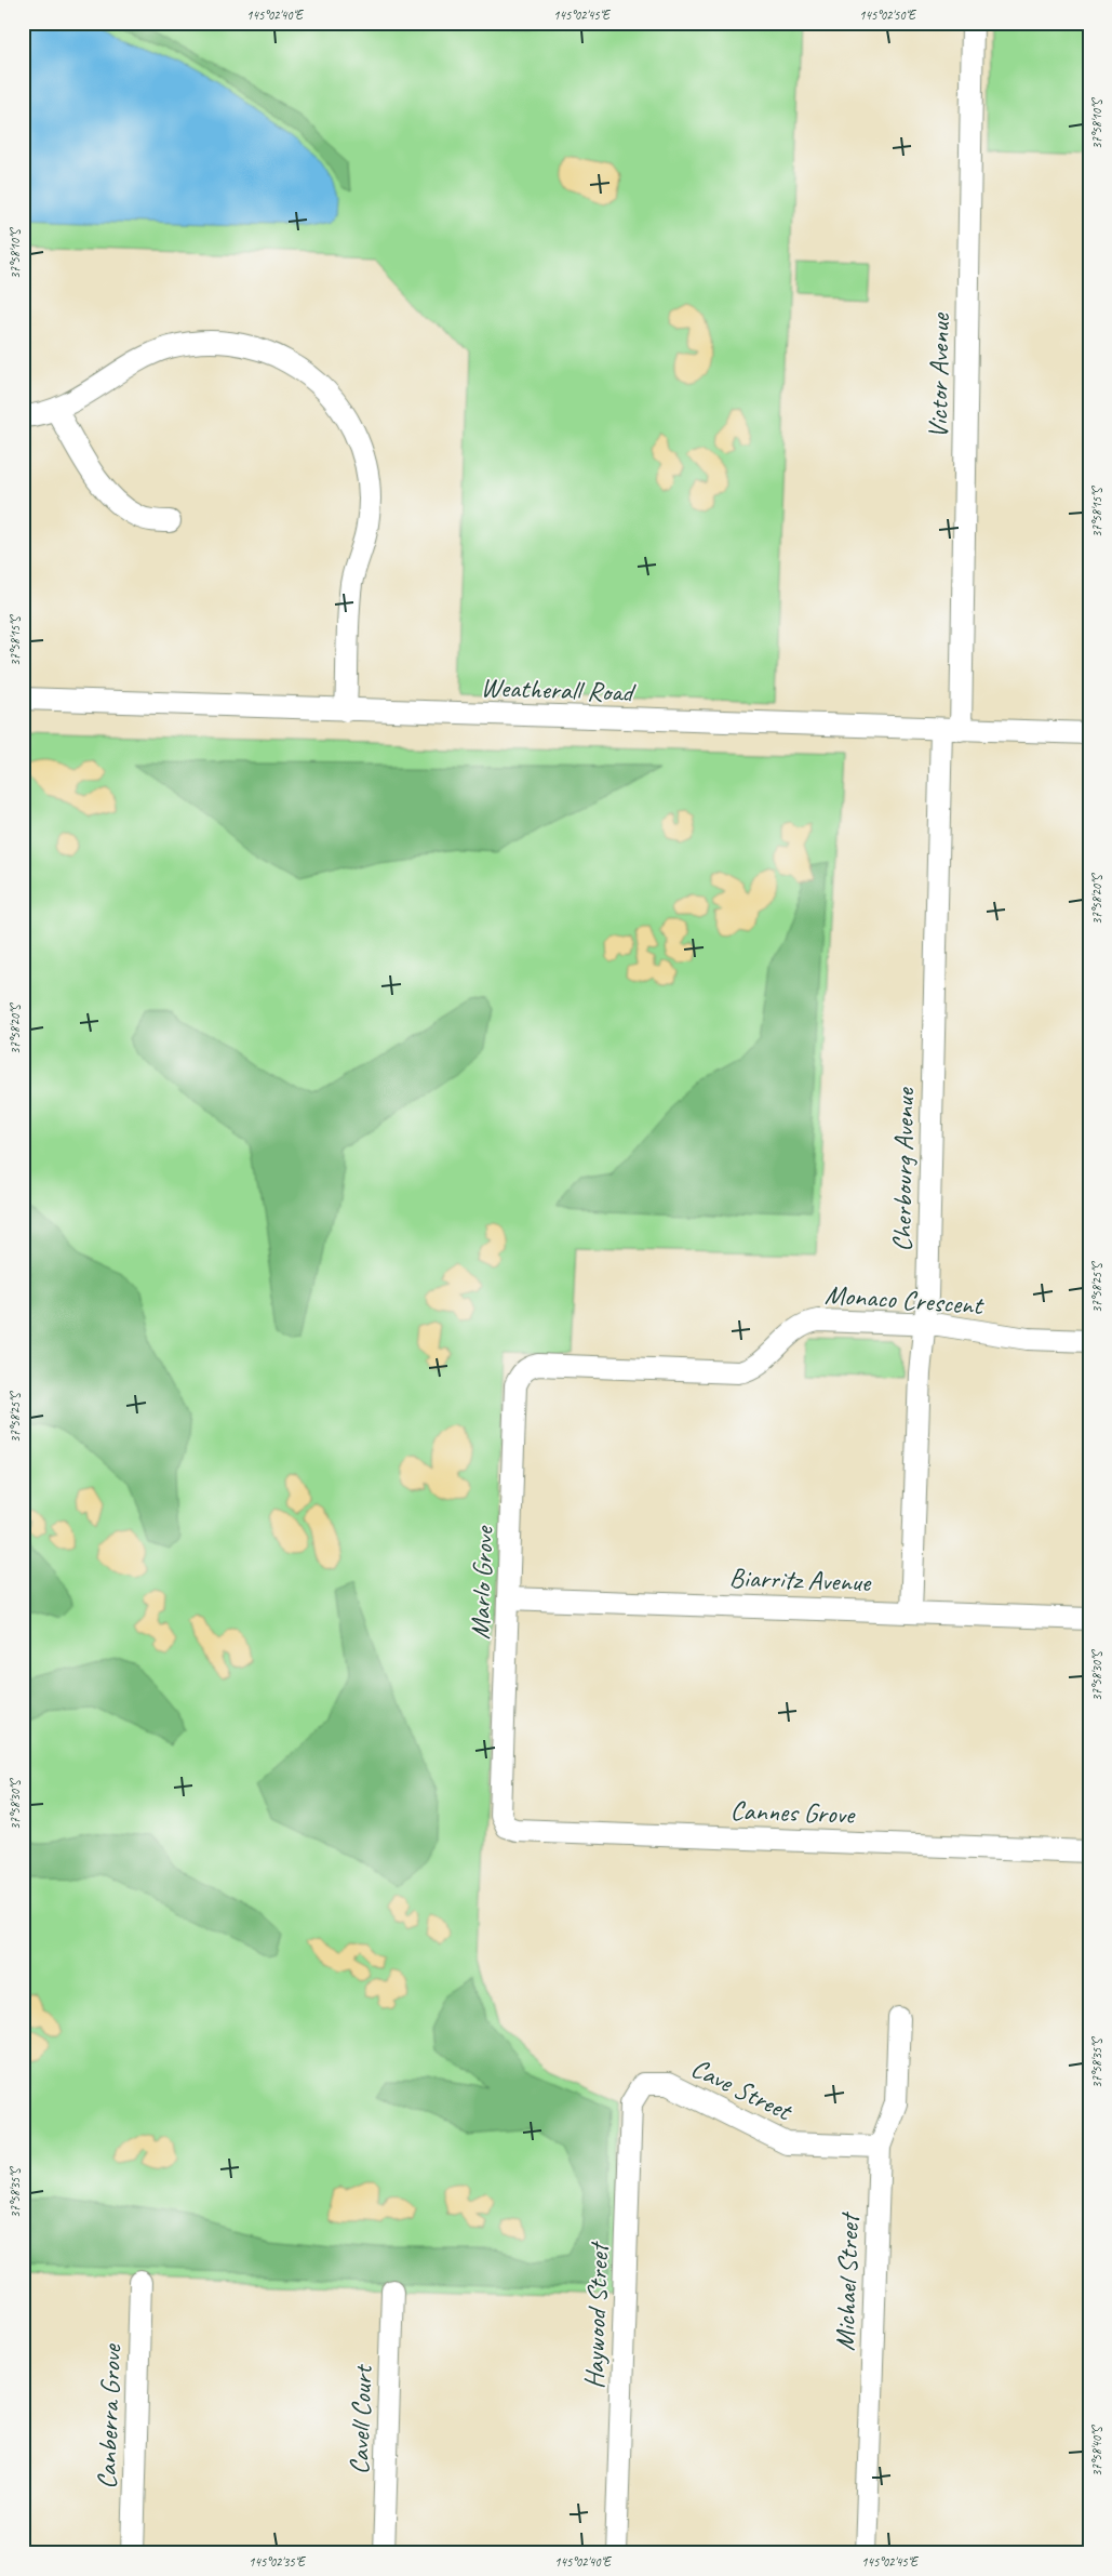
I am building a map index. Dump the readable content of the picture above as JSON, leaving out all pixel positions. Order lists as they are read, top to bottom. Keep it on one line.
{"streets":{"street":["Victor Avenue","Weatherall Road","Cherbourg Avenue","Monaco Crescent","Biarritz Avenue","Marlo Grove","Cannes Grove","Cave Street","Michael Street","Haywood Street","Canberra Grove","Cavell Court"]},"crossings":[["Victor Avenue","Weatherall Road"],["Victor Avenue","Cherbourg Avenue"],["Weatherall Road","Cherbourg Avenue"],["Cherbourg Avenue","Monaco Crescent"],["Cherbourg Avenue","Biarritz Avenue"],["Monaco Crescent","Marlo Grove"],["Biarritz Avenue","Marlo Grove"],["Marlo Grove","Cannes Grove"],["Cave Street","Michael Street"],["Cave Street","Haywood Street"]],"coordinates":["145°02'40\"E","145°02'45\"E","145°02'50\"E","37°58'10\"S","37°58'15\"S","37°58'20\"S","37°58'25\"S","37°58'30\"S","37°58'35\"S","37°58'40\"S","145°02'35\"E"]}
